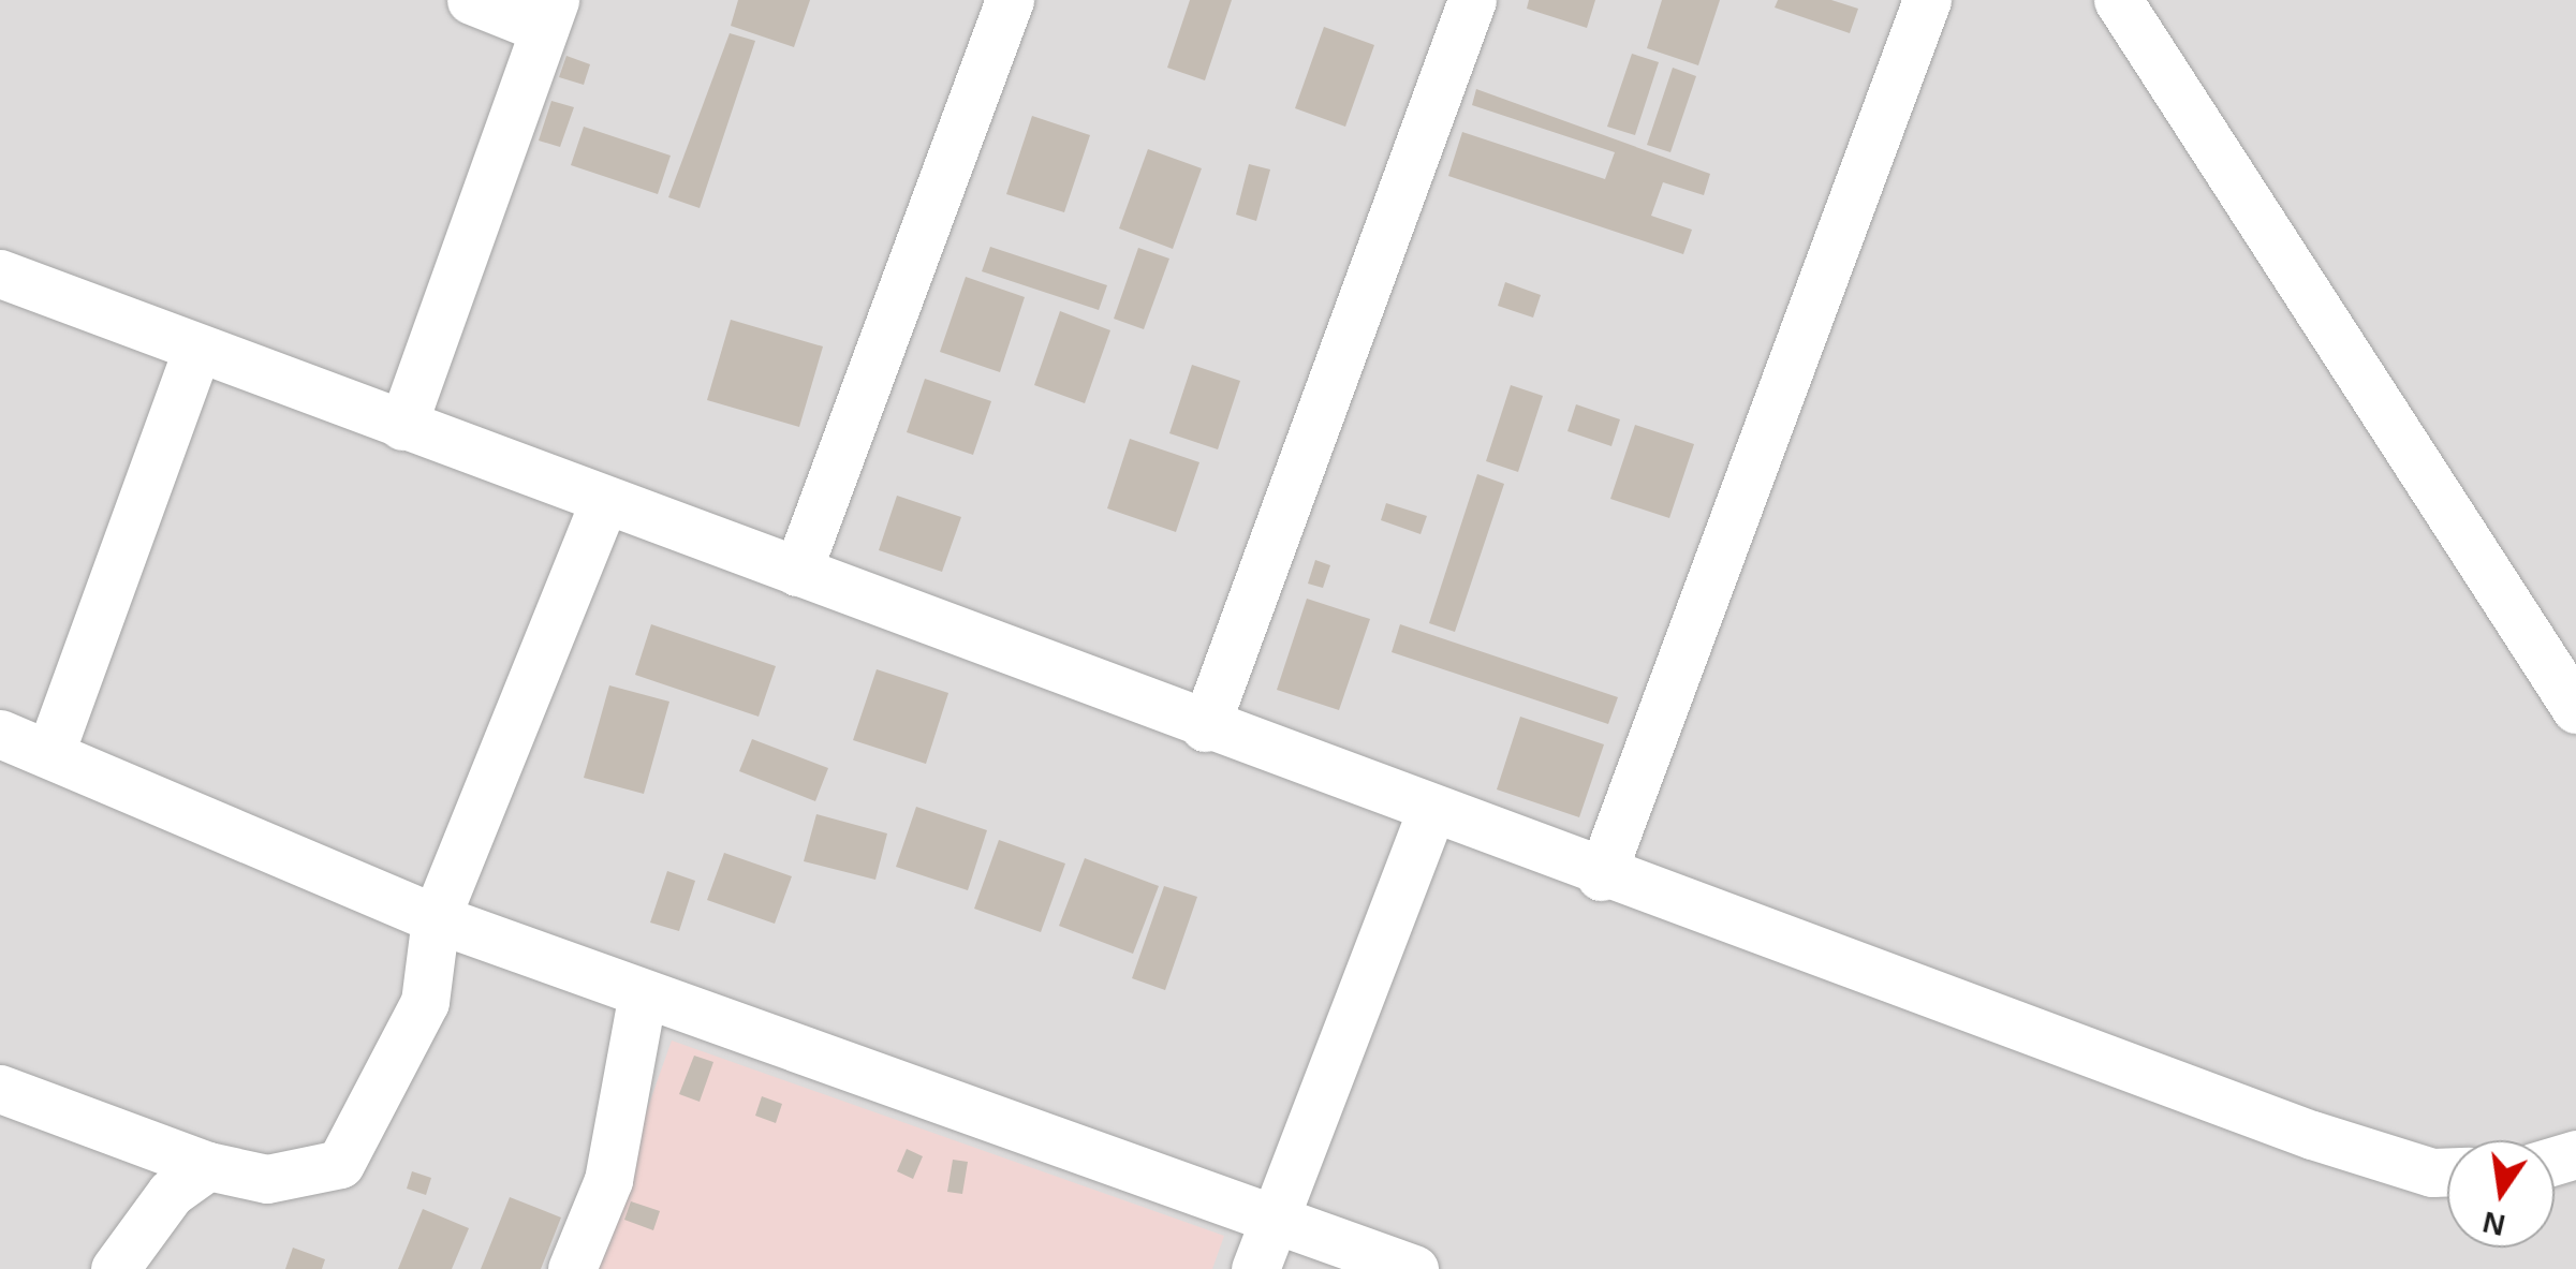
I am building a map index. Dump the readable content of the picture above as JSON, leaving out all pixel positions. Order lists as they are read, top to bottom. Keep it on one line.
{"north":"bottom"}
